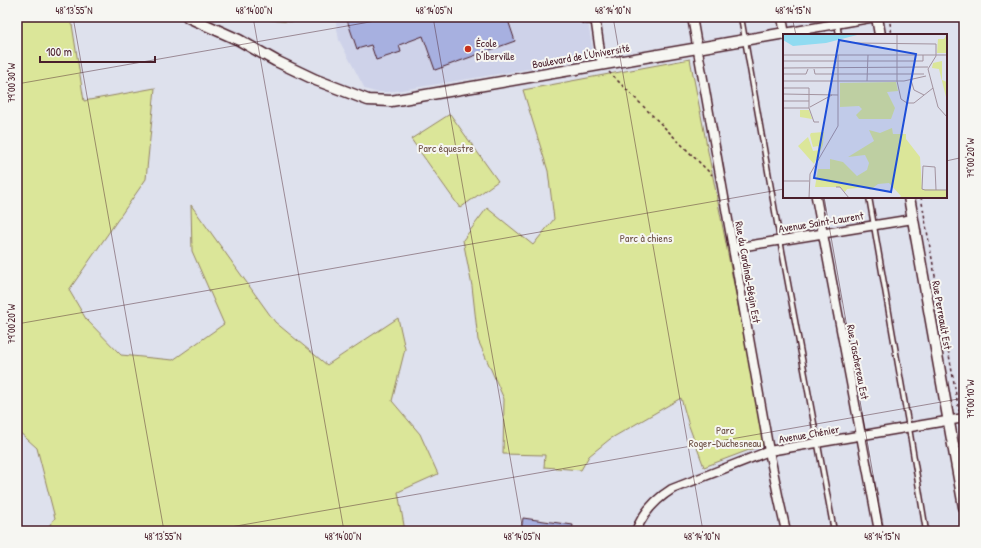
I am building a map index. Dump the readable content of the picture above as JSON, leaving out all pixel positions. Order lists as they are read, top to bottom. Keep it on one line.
{"streets":{"street":["Boulevard de l'Université","Avenue Saint-Laurent","Rue du Cardinal-Bégin Est","Rue Perreault Est","Rue Taschereau Est","Avenue Chénier"]},"crossings":[["Boulevard de l'Université","Rue du Cardinal-Bégin Est"],["Avenue Saint-Laurent","Rue du Cardinal-Bégin Est"],["Avenue Saint-Laurent","Rue Perreault Est"],["Avenue Saint-Laurent","Rue Taschereau Est"],["Rue du Cardinal-Bégin Est","Avenue Chénier"],["Rue Perreault Est","Avenue Chénier"],["Rue Taschereau Est","Avenue Chénier"]],"parks":["Parc équestre","Parc à chiens","Parc Roger-Duchesneau"],"places":["École D'Iberville"],"scale_bar":"100 m","coordinates":["48°13'55\"N","48°14'00\"N","48°14'05\"N","48°14'10\"N","48°14'15\"N","79°00'30\"W","79°00'20\"W","79°00'10\"W"]}
